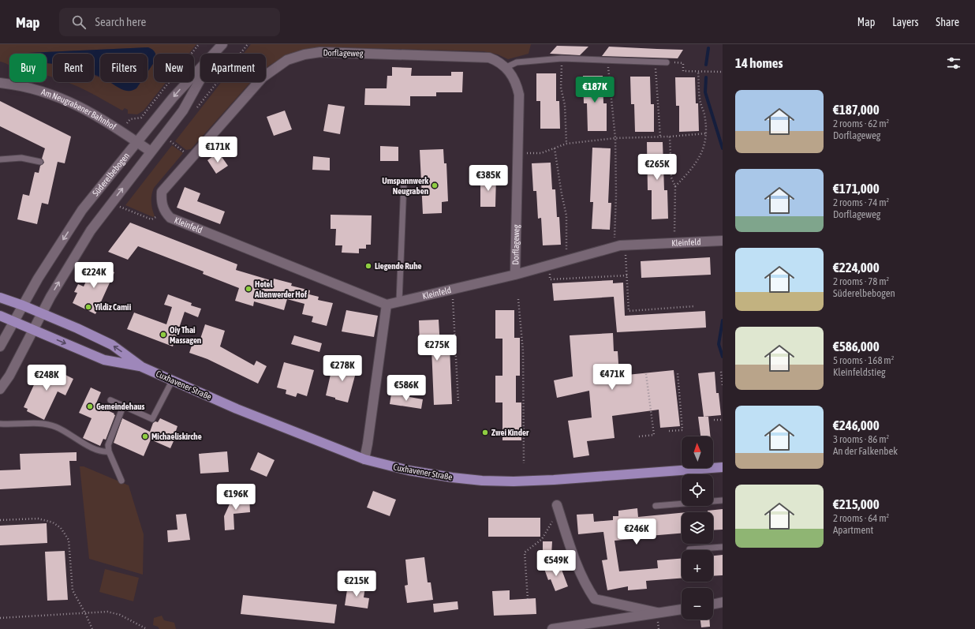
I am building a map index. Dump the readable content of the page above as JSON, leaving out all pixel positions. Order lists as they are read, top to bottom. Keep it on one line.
{"streets":{"main road":["Cuxhavener Straße"],"street":["Dorflageweg","Am Neugrabener Bahnhof","Süderelbebogen","Kleinfeld"]},"crossings":[["Dorflageweg","Kleinfeld"],["Am Neugrabener Bahnhof","Süderelbebogen"],["Süderelbebogen","Cuxhavener Straße"]],"places":["Umspannwerk Neugraben","Liegende Ruhe","Hotel Altenwerder Hof","Yildiz Camii","Oiy Thai Massagen","Gemeindehaus","Zwei Kinder","Michaeliskirche"],"north":"top","page":{"header":"Map","search":"Search here","nav":["Map","Layers","Share"],"heading":"14 homes","chip":["Buy","Rent","Filters","New","Apartment"],"price":["€187K","€171K","€265K","€385K","€224K","€275K","€278K","€471K","€248K","€586K","€196K","€246K","€549K","€215K"],"list":[{"name":"€187,000","note":"2 rooms · 62 m² · Dorflageweg"},{"name":"€171,000","note":"2 rooms · 74 m² · Dorflageweg"},{"name":"€224,000","note":"2 rooms · 78 m² · Süderelbebogen"},{"name":"€586,000","note":"5 rooms · 168 m² · Kleinfeldstieg"},{"name":"€246,000","note":"3 rooms · 86 m² · An der Falkenbek"},{"name":"€215,000","note":"2 rooms · 64 m² · Apartment"}],"map_buttons":["+","−"]}}
